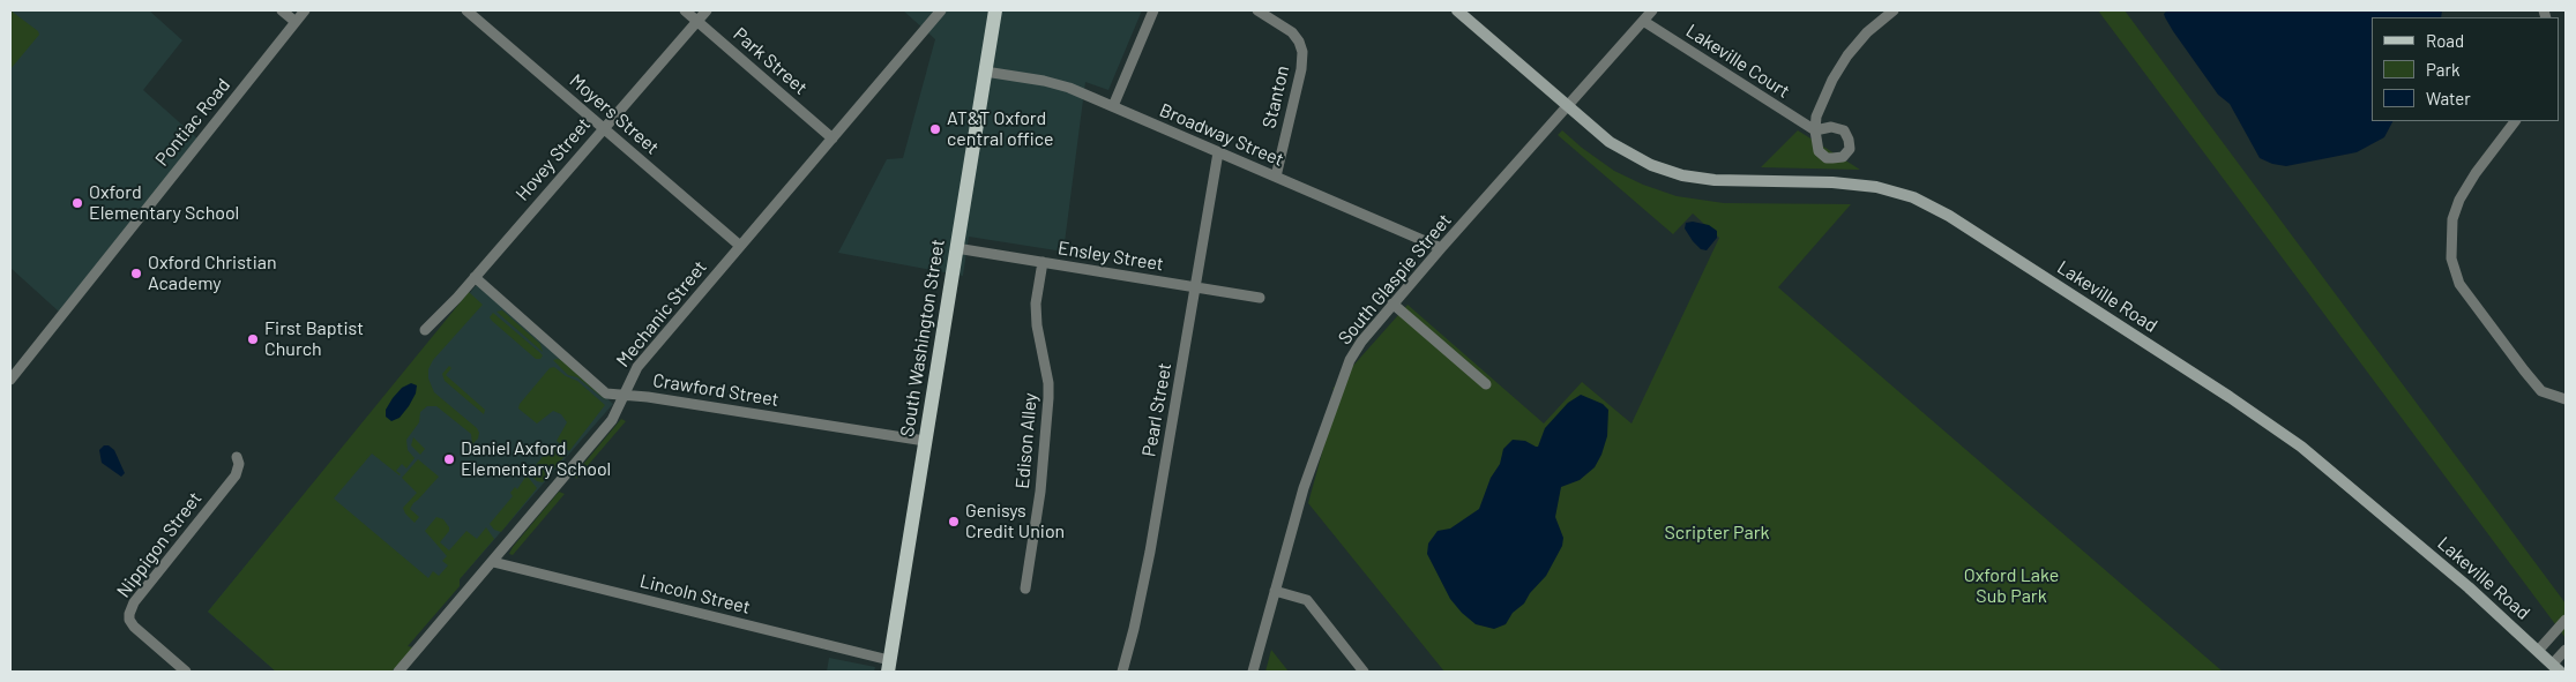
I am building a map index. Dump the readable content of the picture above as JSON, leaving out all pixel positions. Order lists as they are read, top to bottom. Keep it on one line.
{"streets":{"main road":["Lakeville Road","South Washington Street"],"street":["Park Street","Lakeville Court","Stanton","Moyers Street","Pontiac Road","Broadway Street","Hovey Street","Ensley Street","South Glaspie Street","Mechanic Street","Crawford Street","Pearl Street","Edison Alley","Nippigon Street","Lincoln Street"]},"crossings":[["Park Street","Hovey Street"],["Park Street","Mechanic Street"],["Lakeville Court","South Glaspie Street"],["Stanton","Broadway Street"],["Moyers Street","Hovey Street"],["Moyers Street","Mechanic Street"],["Broadway Street","South Glaspie Street"],["Broadway Street","South Washington Street"],["Broadway Street","Pearl Street"],["Hovey Street","Crawford Street"],["Ensley Street","South Washington Street"],["Ensley Street","Pearl Street"],["Ensley Street","Edison Alley"],["South Glaspie Street","Lakeville Road"],["Mechanic Street","Crawford Street"],["Mechanic Street","Lincoln Street"],["South Washington Street","Crawford Street"],["South Washington Street","Lincoln Street"]],"parks":["Scripter Park","Oxford Lake Sub Park"],"places":["AT&T Oxford central office","Oxford Elementary School","Oxford Christian Academy","First Baptist Church","Daniel Axford Elementary School","Genisys Credit Union"],"legend":["Road","Park","Water"]}
